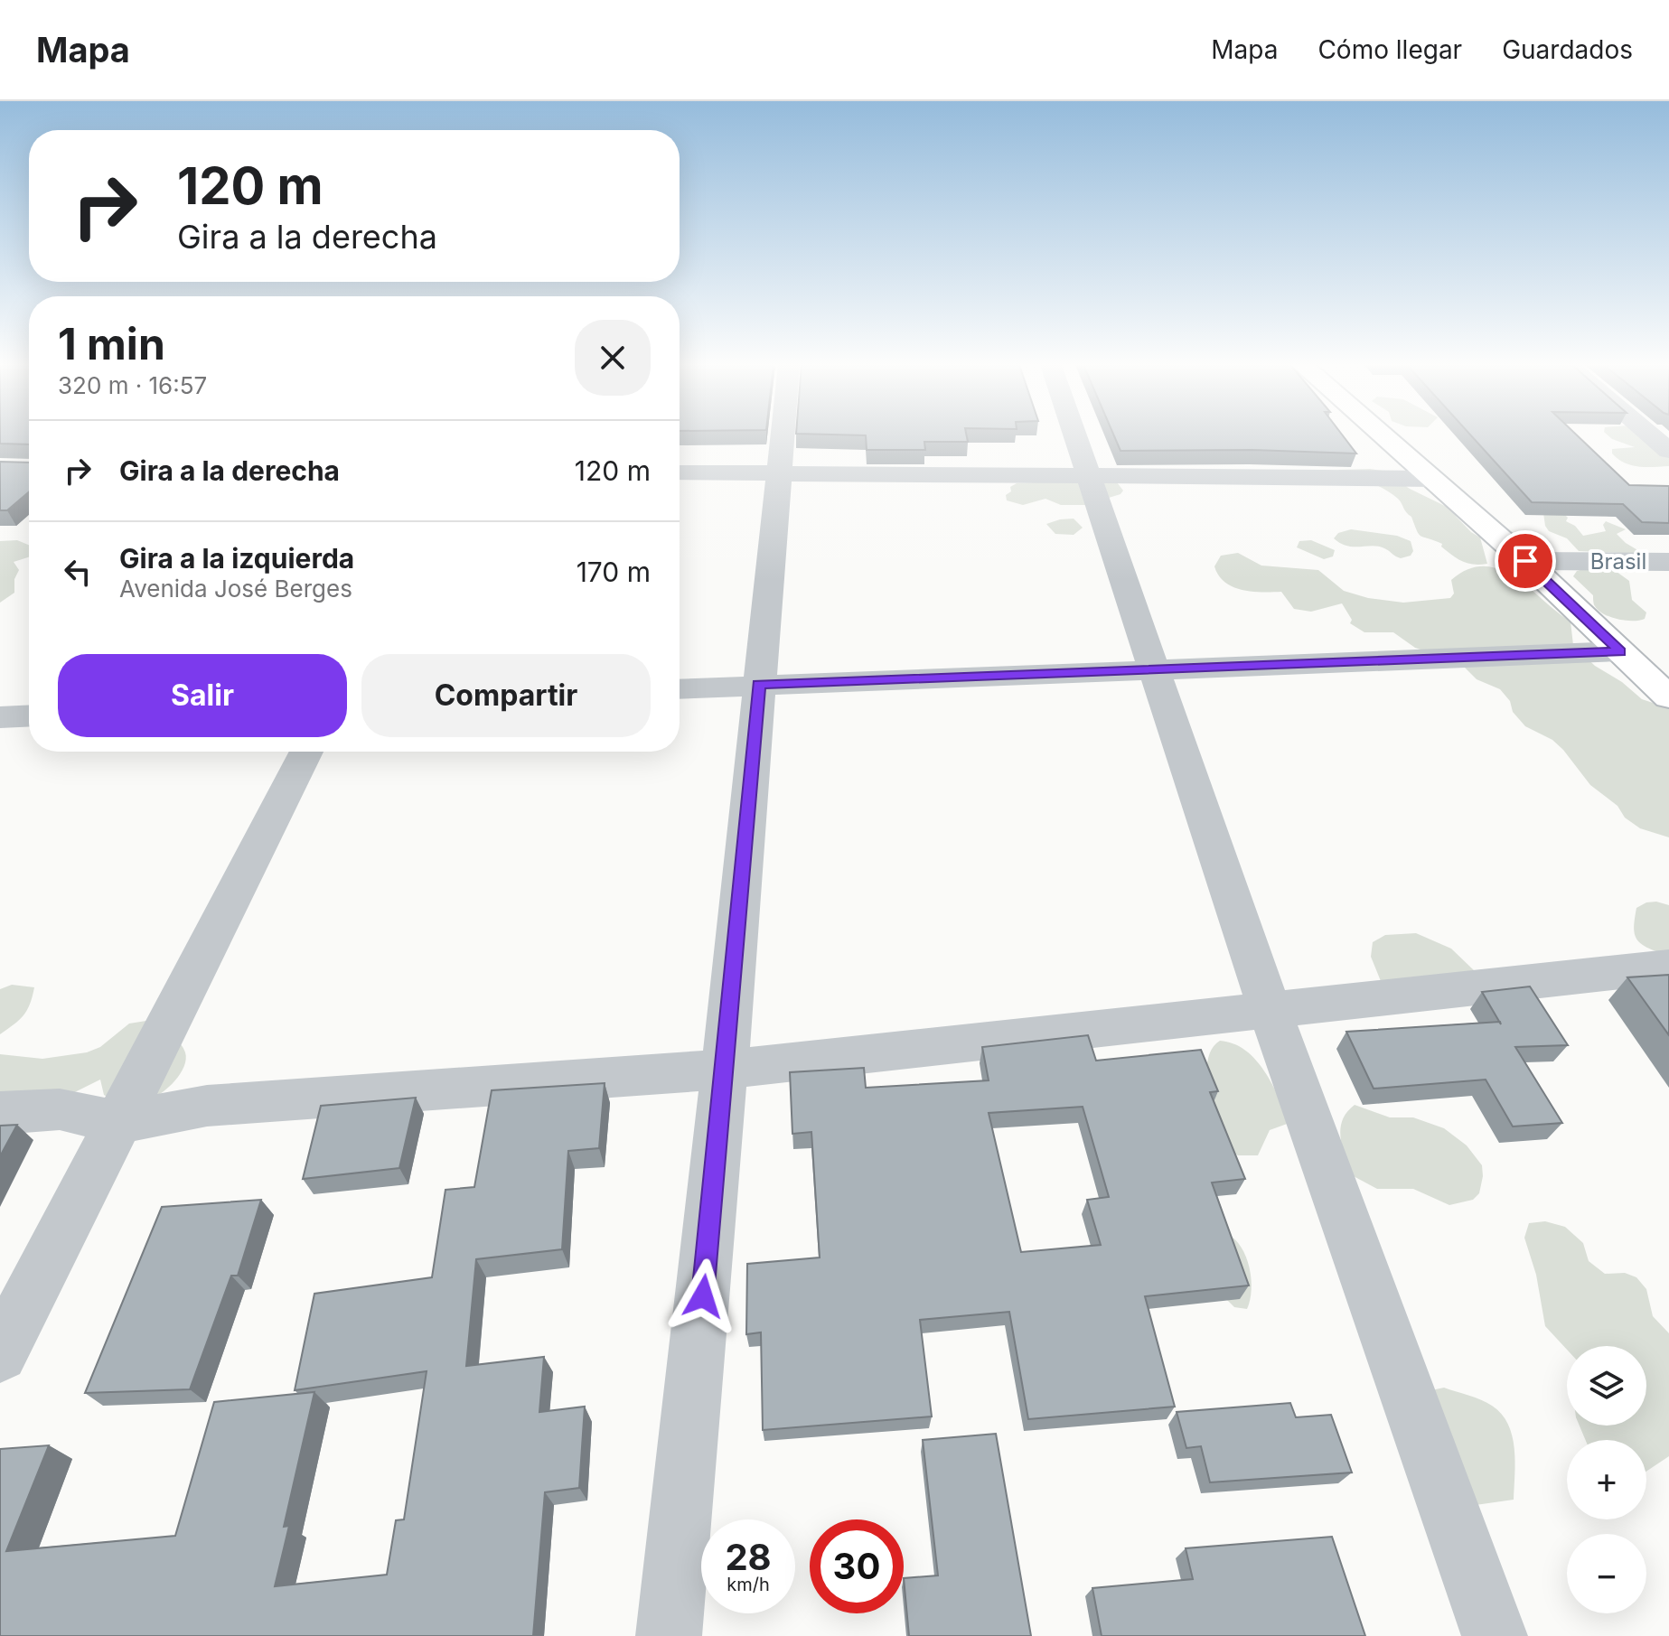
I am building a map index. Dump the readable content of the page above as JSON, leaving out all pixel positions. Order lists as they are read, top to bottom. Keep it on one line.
{"streets":{"street":["Brasil"]},"page":{"header":"Mapa","nav":["Mapa","Cómo llegar","Guardados"],"turn":["120 m","Gira a la derecha"],"heading":["1 min","320 m · 16:57"],"list":[{"name":"Gira a la derecha","value":"120 m"},{"name":"Gira a la izquierda","note":"Avenida José Berges","value":"170 m"}],"buttons":["Salir","Compartir"],"map_buttons":["+","−"],"speed":"28 km/h","limit":"30"}}
